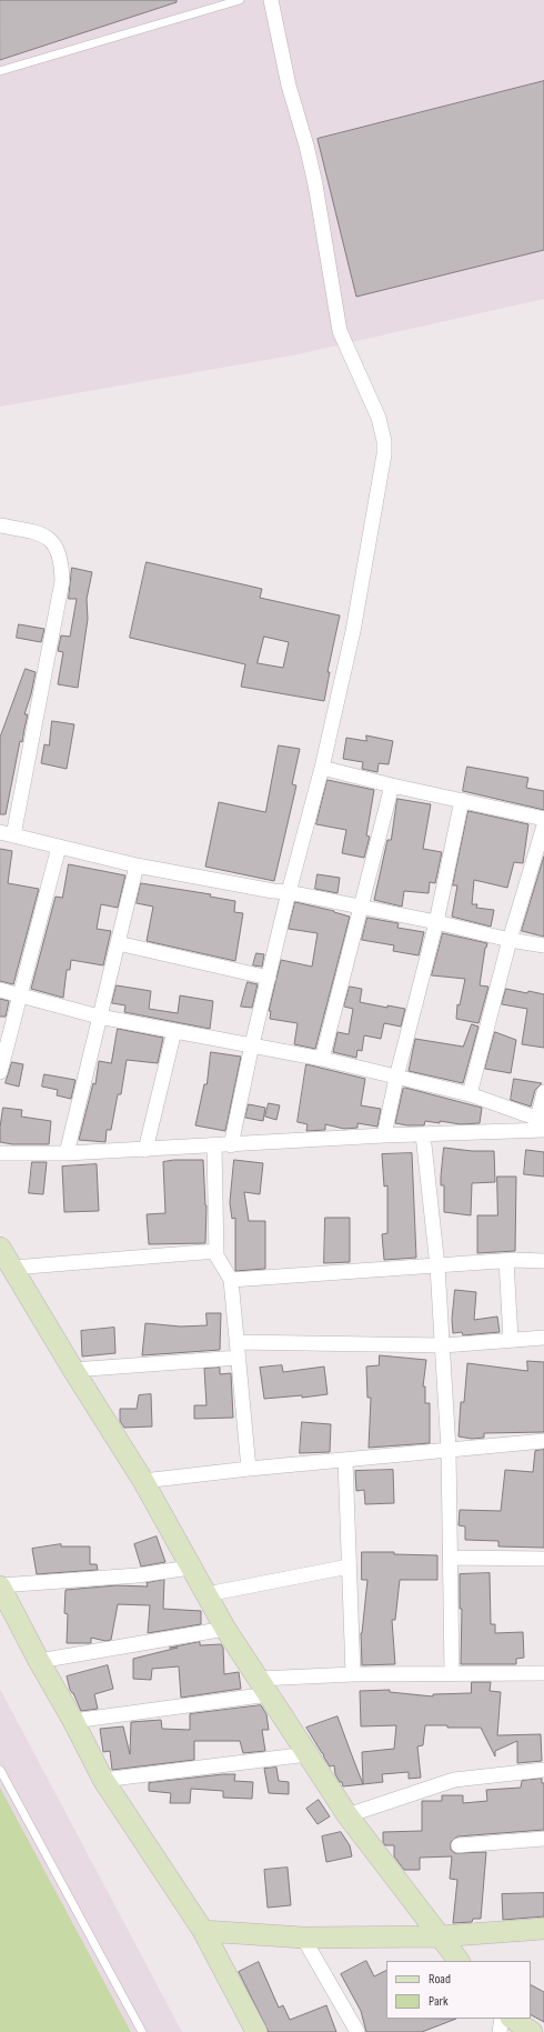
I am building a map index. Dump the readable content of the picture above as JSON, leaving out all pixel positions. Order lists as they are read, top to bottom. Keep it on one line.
{"legend":["Road","Park"]}
